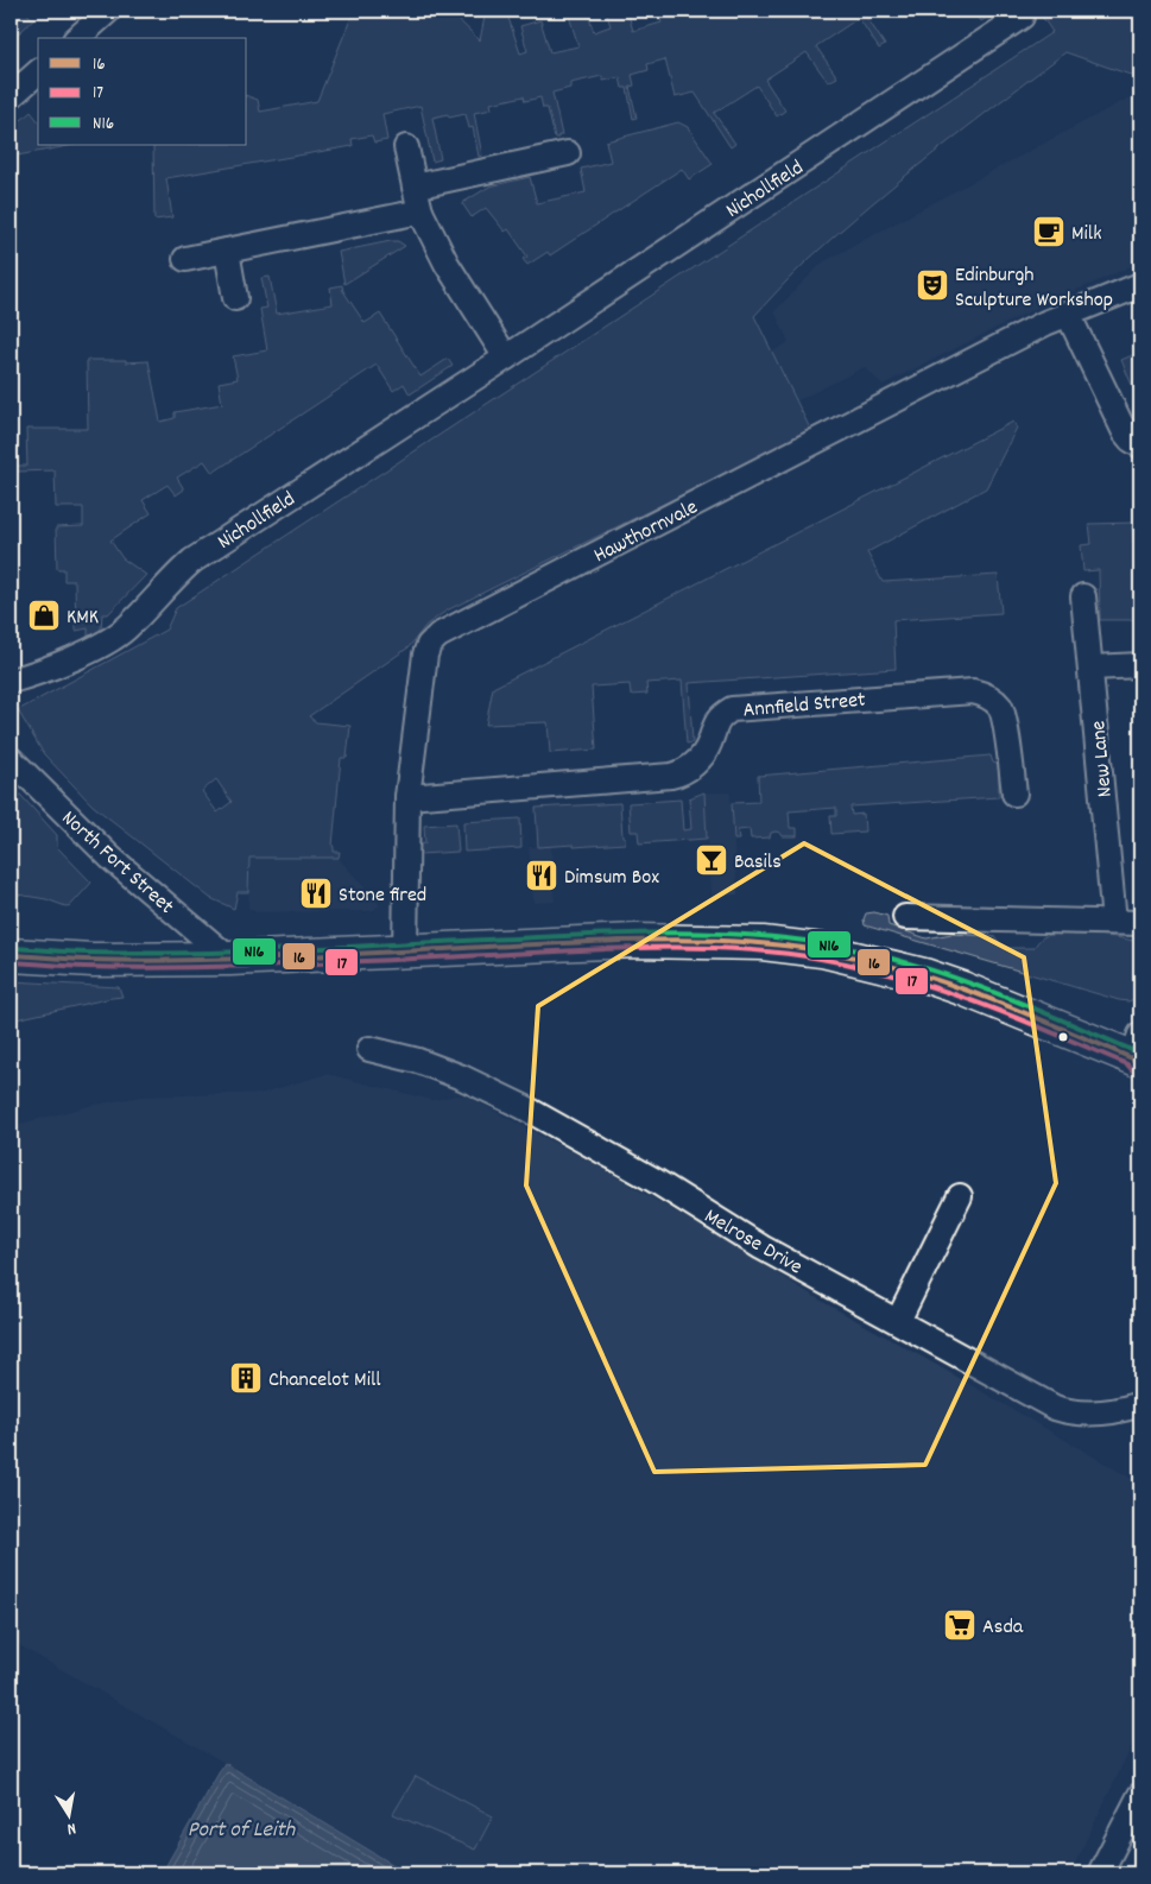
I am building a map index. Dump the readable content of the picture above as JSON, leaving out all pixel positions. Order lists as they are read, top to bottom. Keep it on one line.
{"streets":{"street":["Nichollfield","Hawthornvale","Annfield Street","New Lane","North Fort Street","Melrose Drive"]},"crossings":[["Hawthornvale","Annfield Street"]],"water":["Port of Leith"],"places":{"cafe":["Milk"],"theatre":["Edinburgh Sculpture Workshop"],"shop":["KMK"],"bar":["Basils"],"restaurant":["Dimsum Box","Stone fired"],"building":["Chancelot Mill"],"supermarket":["Asda"]},"lines":["transit line N16","transit line 16","transit line 17"],"legend":["16","17","N16"],"north":"bottom"}
